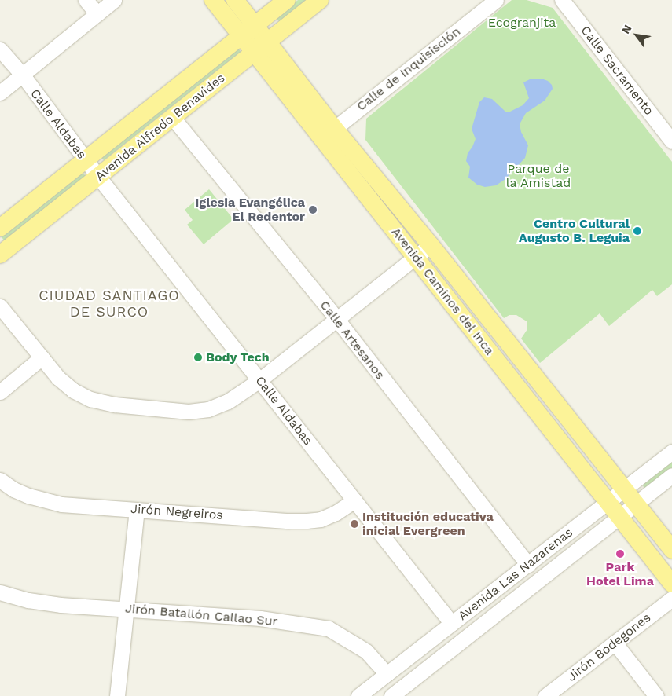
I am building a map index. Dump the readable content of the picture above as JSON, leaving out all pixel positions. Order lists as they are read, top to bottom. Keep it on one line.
{"streets":{"main road":["Avenida Alfredo Benavides","Avenida Caminos del Inca"],"street":["Calle de Inquisisción","Calle Sacramento","Calle Aldabas","Calle Artesanos","Jirón Negreiros","Avenida Las Nazarenas","Jirón Batallón Callao Sur","Jirón Bodegones"]},"crossings":[["Calle de Inquisisción","Avenida Caminos del Inca"],["Calle Aldabas","Avenida Alfredo Benavides"],["Calle Aldabas","Jirón Negreiros"],["Calle Aldabas","Avenida Las Nazarenas"],["Avenida Alfredo Benavides","Avenida Caminos del Inca"],["Avenida Alfredo Benavides","Calle Artesanos"],["Avenida Caminos del Inca","Avenida Las Nazarenas"],["Calle Artesanos","Avenida Las Nazarenas"],["Avenida Las Nazarenas","Jirón Batallón Callao Sur"]],"districts":["CIUDAD SANTIAGO DE SURCO"],"parks":["Ecogranjita","Parque de la Amistad"],"places":["Iglesia Evangélica El Redentor","Centro Cultural Augusto B. Leguia","Body Tech","Institución educativa inicial Evergreen","Park Hotel Lima"],"north":"top left"}
